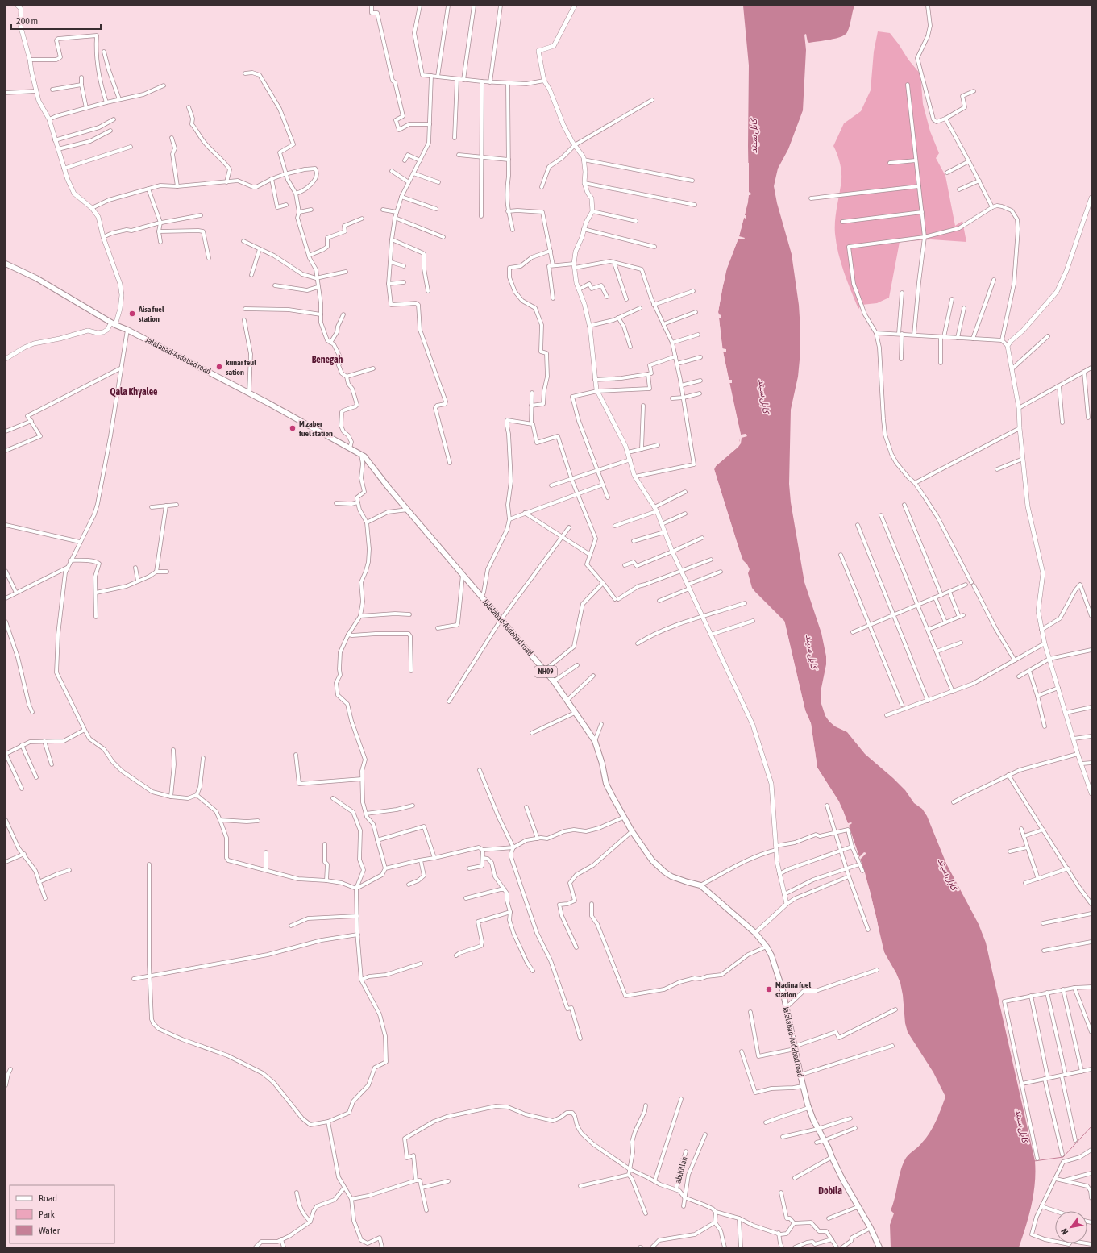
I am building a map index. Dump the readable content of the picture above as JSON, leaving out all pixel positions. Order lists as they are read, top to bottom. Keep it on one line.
{"streets":{"main road":["Jalalabad-Asdabad road","NH09"],"street":["abdullah"]},"districts":["Benegah","Qala Khyalee","Dobila"],"water":["کابل سيند"],"places":["Aisa fuel station","kunar feul sation","M.zaber fuel station","Madina fuel station"],"legend":["Road","Park","Water"],"scale_bar":"200 m","north":"bottom left"}
